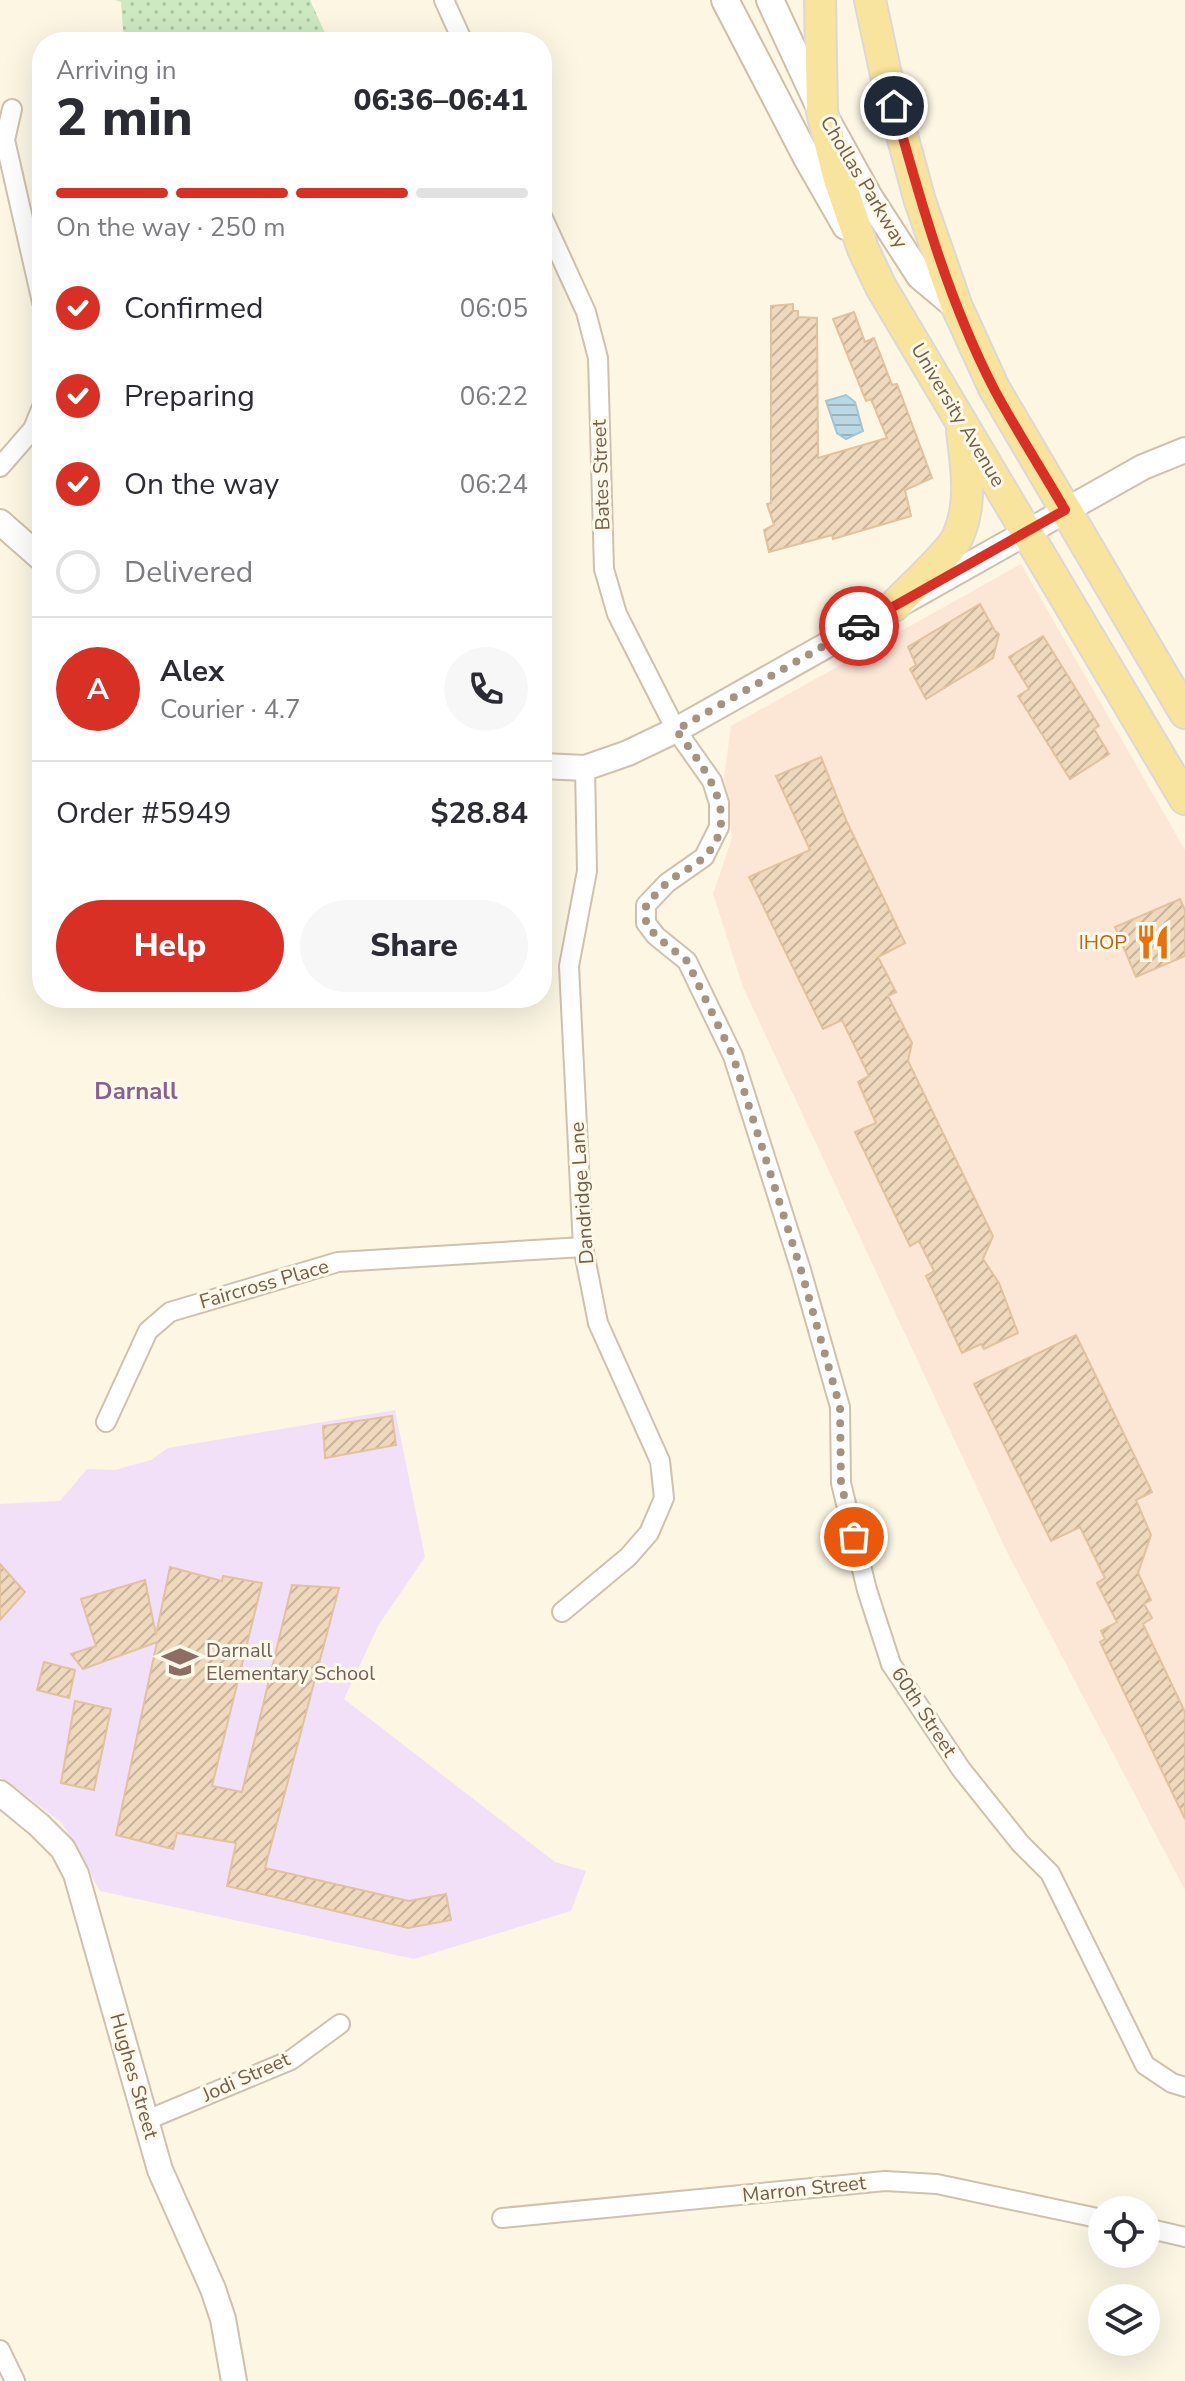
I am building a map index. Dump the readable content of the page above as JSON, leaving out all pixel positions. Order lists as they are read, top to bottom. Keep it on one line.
{"streets":{"main road":["Chollas Parkway","University Avenue"],"street":["Bates Street","Dandridge Lane","Faircross Place","60th Street","Hughes Street","Jodi Street","Marron Street"]},"crossings":[["Chollas Parkway","University Avenue"],["Bates Street","60th Street"],["Dandridge Lane","Faircross Place"],["Hughes Street","Jodi Street"]],"districts":["Darnall"],"places":{"restaurant":["IHOP"],"school or university":["Darnall Elementary School"]},"page":{"heading":["2 min","Arriving in","06:36–06:41"],"panel":["Alex","Courier · 4.7","Order #5949","$28.84"],"bar":"On the way · 250 m","list":[["Confirmed","06:05"],["Preparing","06:22"],["On the way","06:24"],"Delivered"],"round":"A","buttons":["Help","Share"]}}
